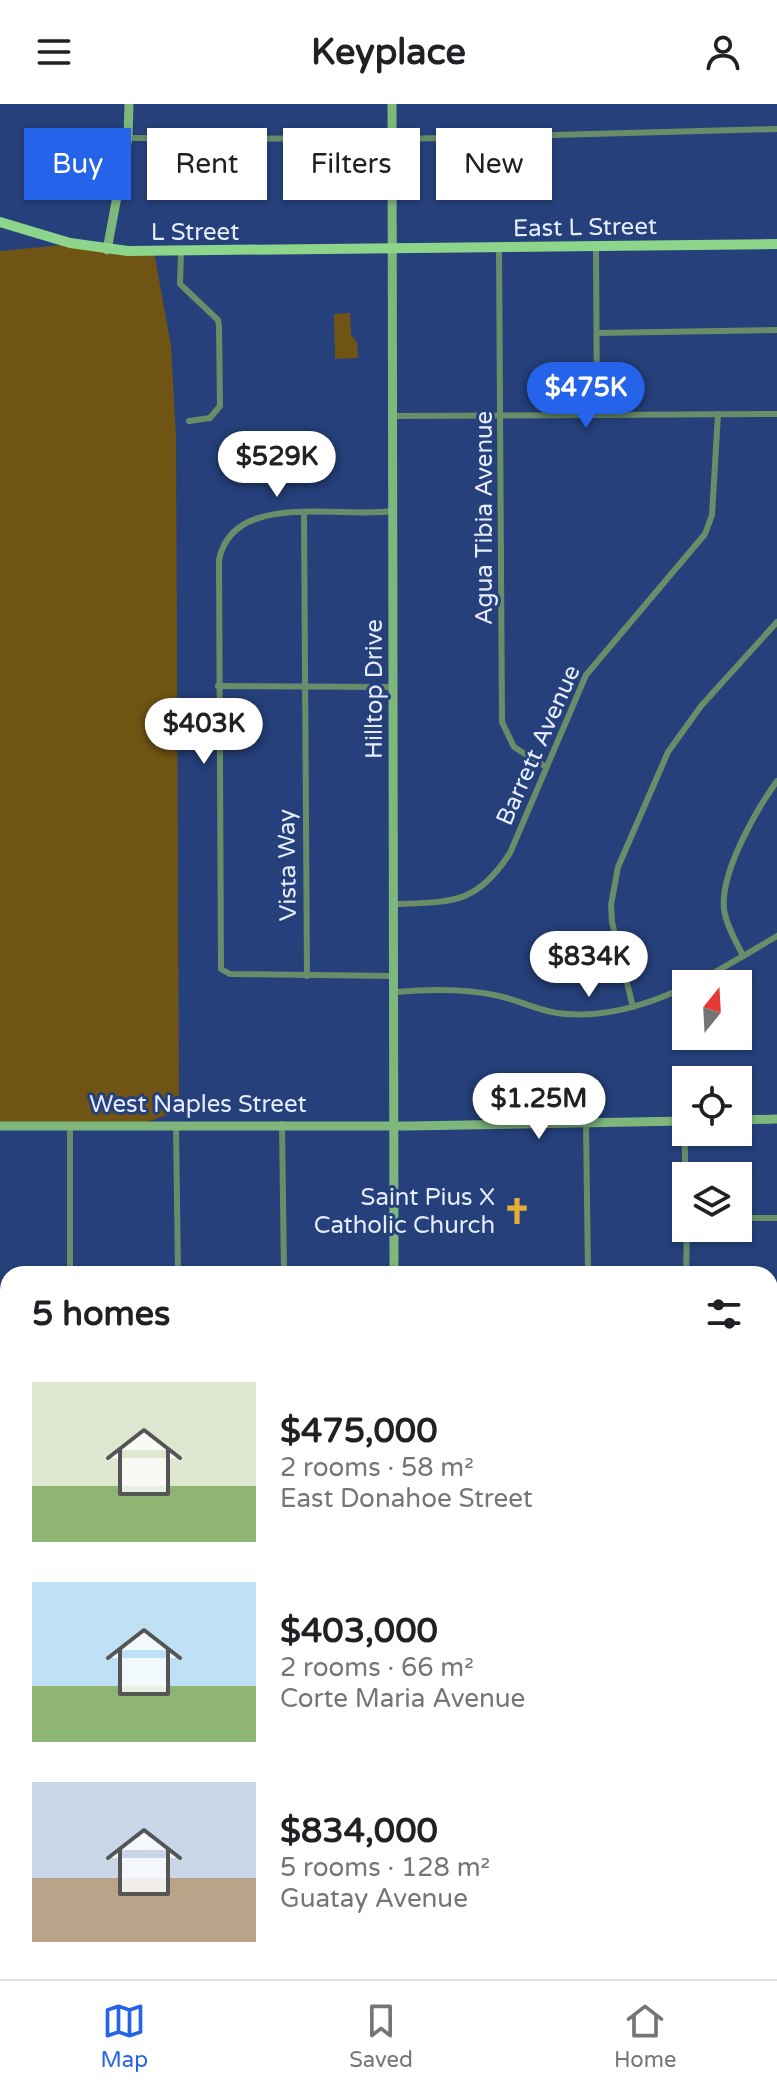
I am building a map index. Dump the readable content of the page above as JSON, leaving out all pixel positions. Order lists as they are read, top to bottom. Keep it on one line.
{"streets":{"main road":["East L Street","L Street","Hilltop Drive","West Naples Street"],"street":["Agua Tibia Avenue","Barrett Avenue","Vista Way"]},"crossings":[["East L Street","L Street"],["East L Street","Agua Tibia Avenue"],["East L Street","Hilltop Drive"],["L Street","Hilltop Drive"],["Agua Tibia Avenue","Barrett Avenue"],["Hilltop Drive","Barrett Avenue"],["Hilltop Drive","West Naples Street"]],"places":{"church":["Saint Pius X Catholic Church"]},"north":"top","page":{"header":"Keyplace","chip":["Buy","Rent","Filters","New"],"price":["$475K","$529K","$403K","$834K","$1.25M"],"heading":"5 homes","list":[{"name":"$475,000","note":"2 rooms · 58 m² · East Donahoe Street"},{"name":"$403,000","note":"2 rooms · 66 m² · Corte Maria Avenue"},{"name":"$834,000","note":"5 rooms · 128 m² · Guatay Avenue"}],"tabs":["Map","Saved","Home"]}}
